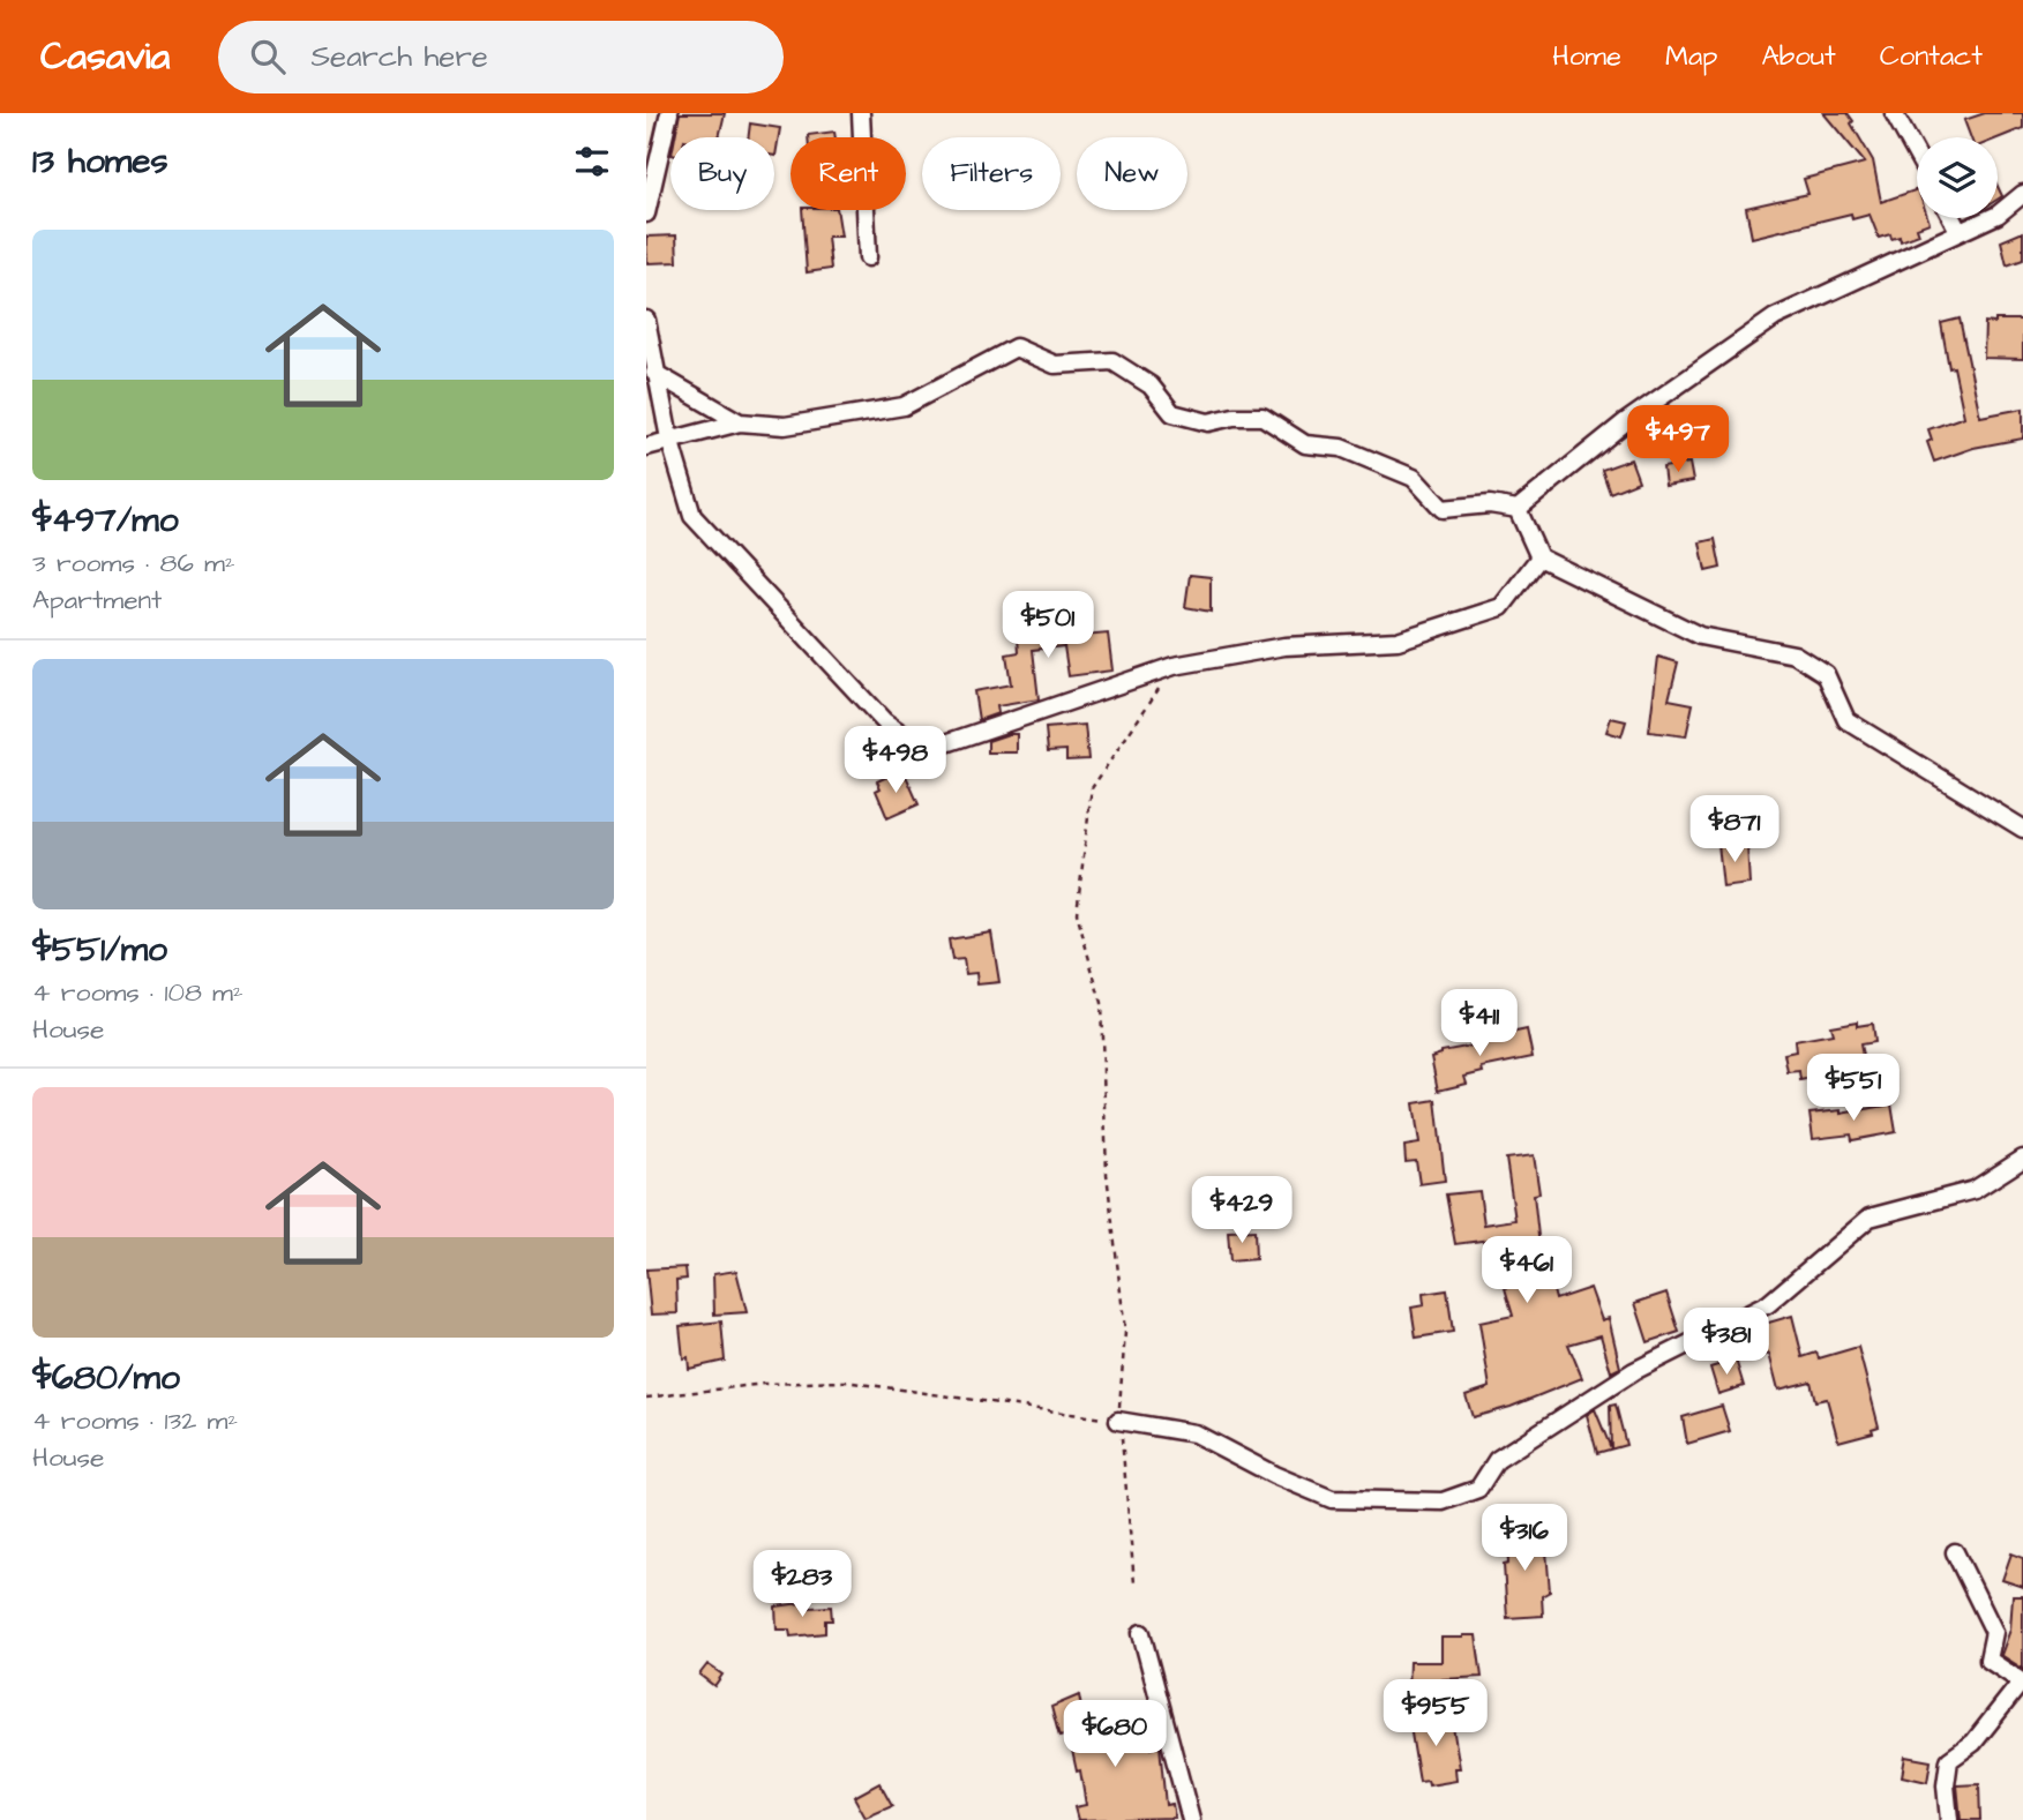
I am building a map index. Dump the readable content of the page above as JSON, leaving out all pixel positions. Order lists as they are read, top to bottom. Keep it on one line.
{"page":{"header":"Casavia","search":"Search here","nav":["Home","Map","About","Contact"],"heading":"13 homes","chip":["Buy","Rent","Filters","New"],"list":[{"name":"$497/mo","note":"3 rooms · 86 m² · Apartment"},{"name":"$551/mo","note":"4 rooms · 108 m² · House"},{"name":"$680/mo","note":"4 rooms · 132 m² · House"}],"price":["$497","$501","$498","$871","$411","$551","$429","$461","$381","$316","$283","$955","$680"]}}
